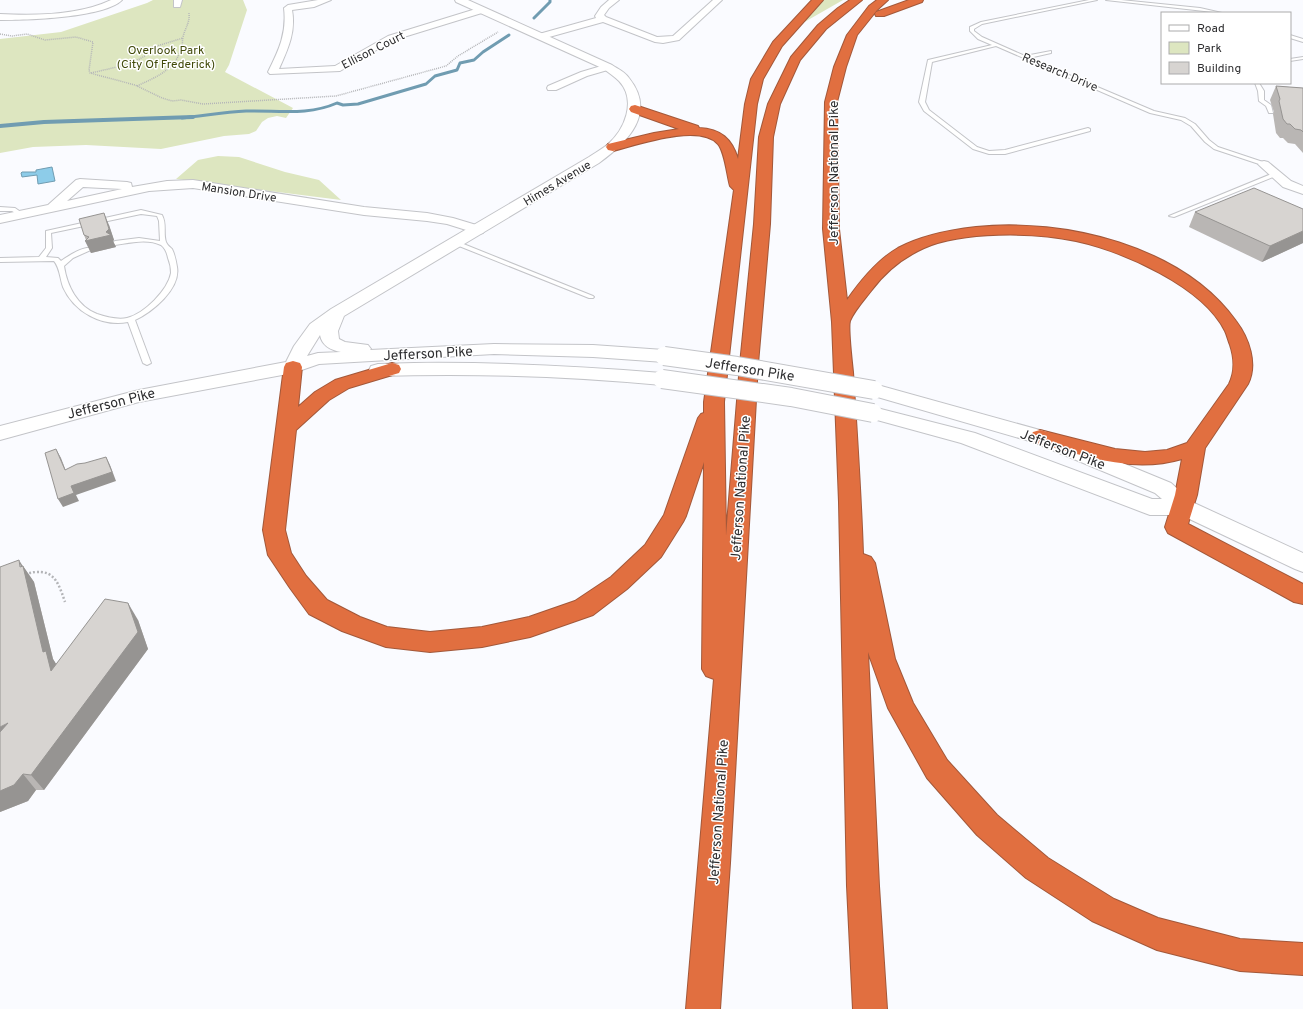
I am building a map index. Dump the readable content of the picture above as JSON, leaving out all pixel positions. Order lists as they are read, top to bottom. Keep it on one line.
{"streets":{"highway":["Jefferson National Pike"],"main road":["Himes Avenue","Jefferson Pike"],"street":["Ellison Court","Mansion Drive"],"lane":["Research Drive"]},"crossings":[["Himes Avenue","Mansion Drive"],["Himes Avenue","Jefferson Pike"]],"parks":["Overlook Park (City Of Frederick)"],"legend":["Road","Park","Building"]}
